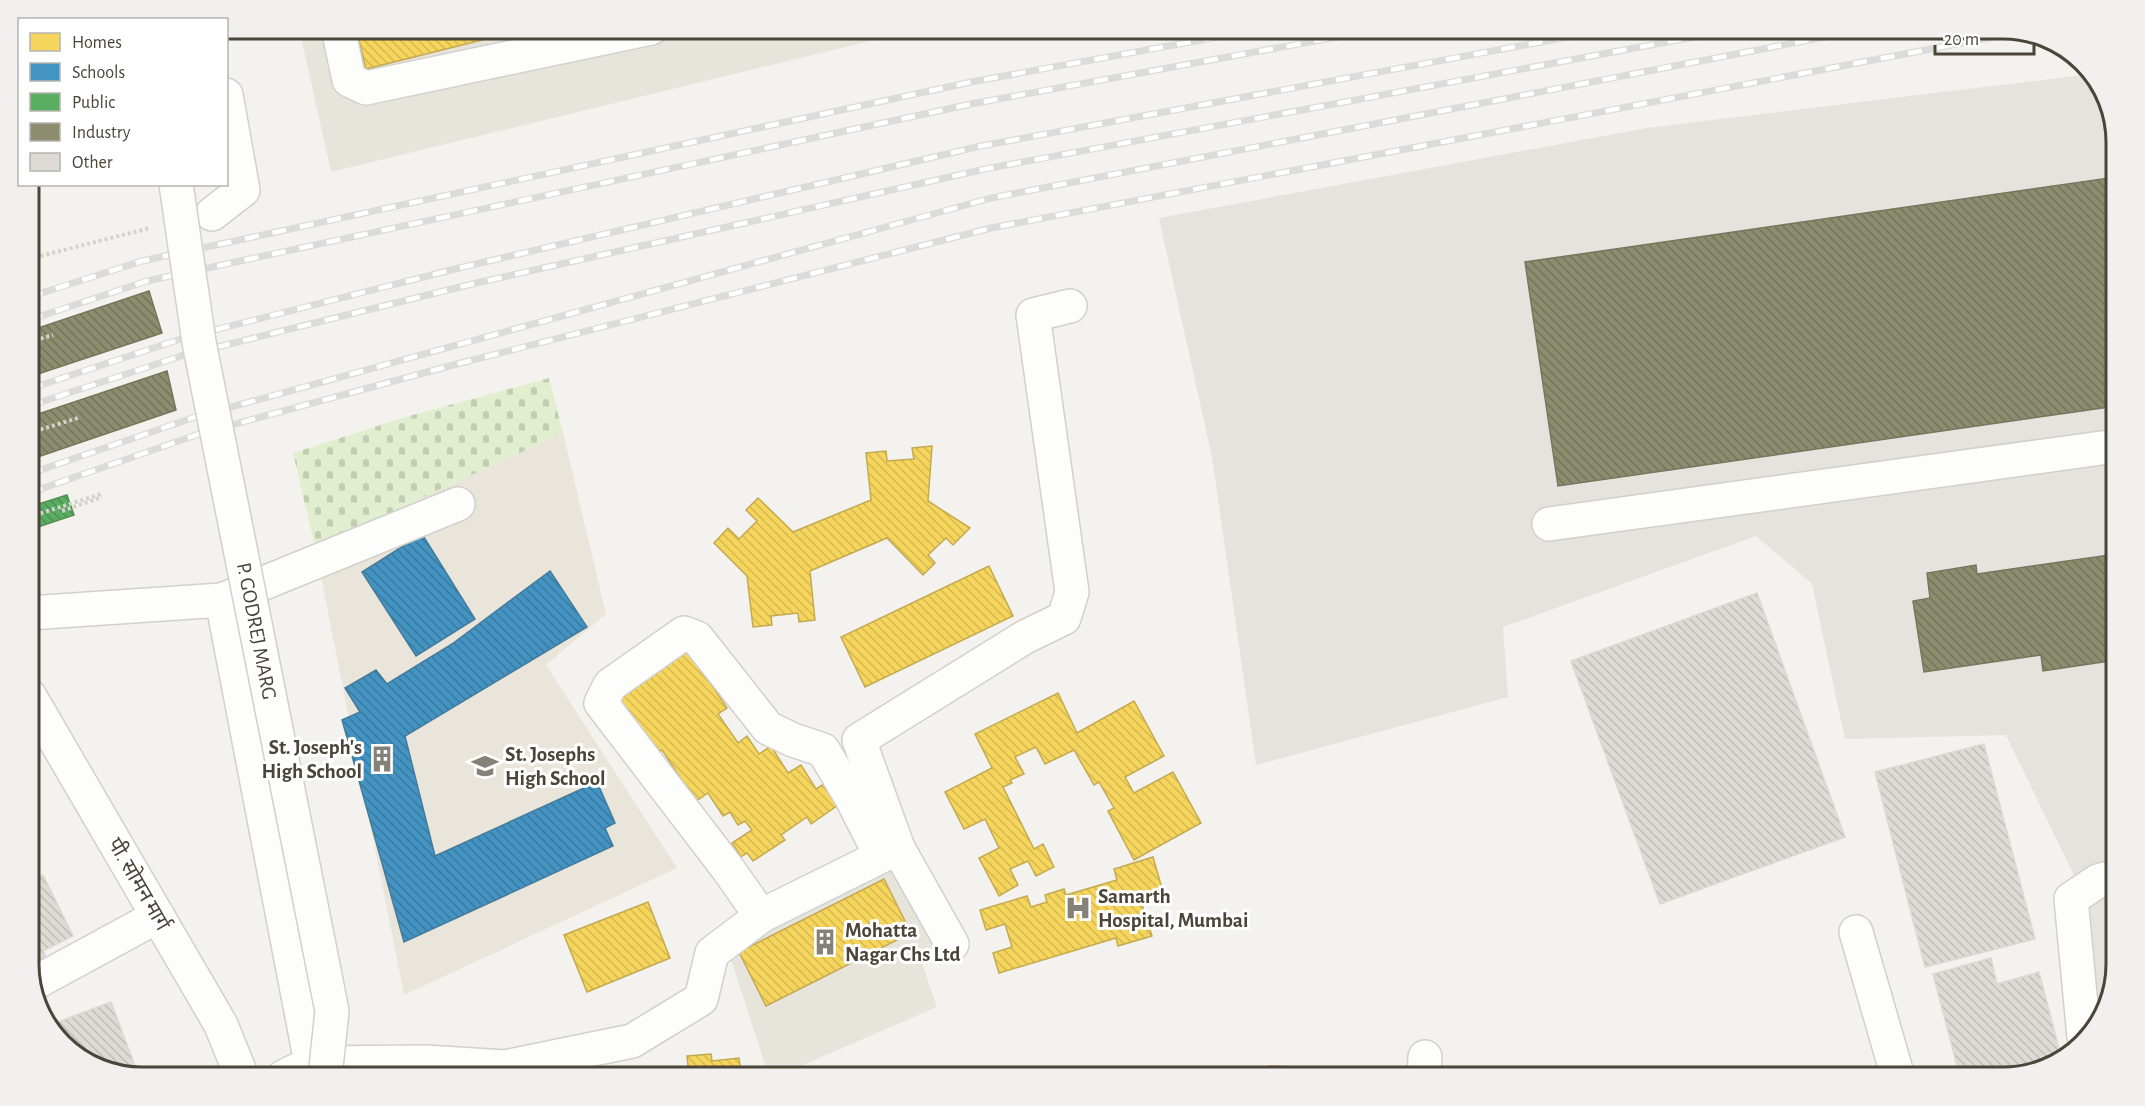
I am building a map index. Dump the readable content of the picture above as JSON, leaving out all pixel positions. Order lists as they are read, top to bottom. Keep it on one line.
{"streets":{"street":["P. GODREJ MARG","पी. सोमन मार्ग"]},"places":{"building":["St. Joseph's High School","Mohatta Nagar Chs Ltd"],"school or university":["St. Josephs High School"],"hospital":["Samarth Hospital, Mumbai"]},"legend":["Homes","Schools","Public","Industry","Other"],"scale_bar":"20 m"}
